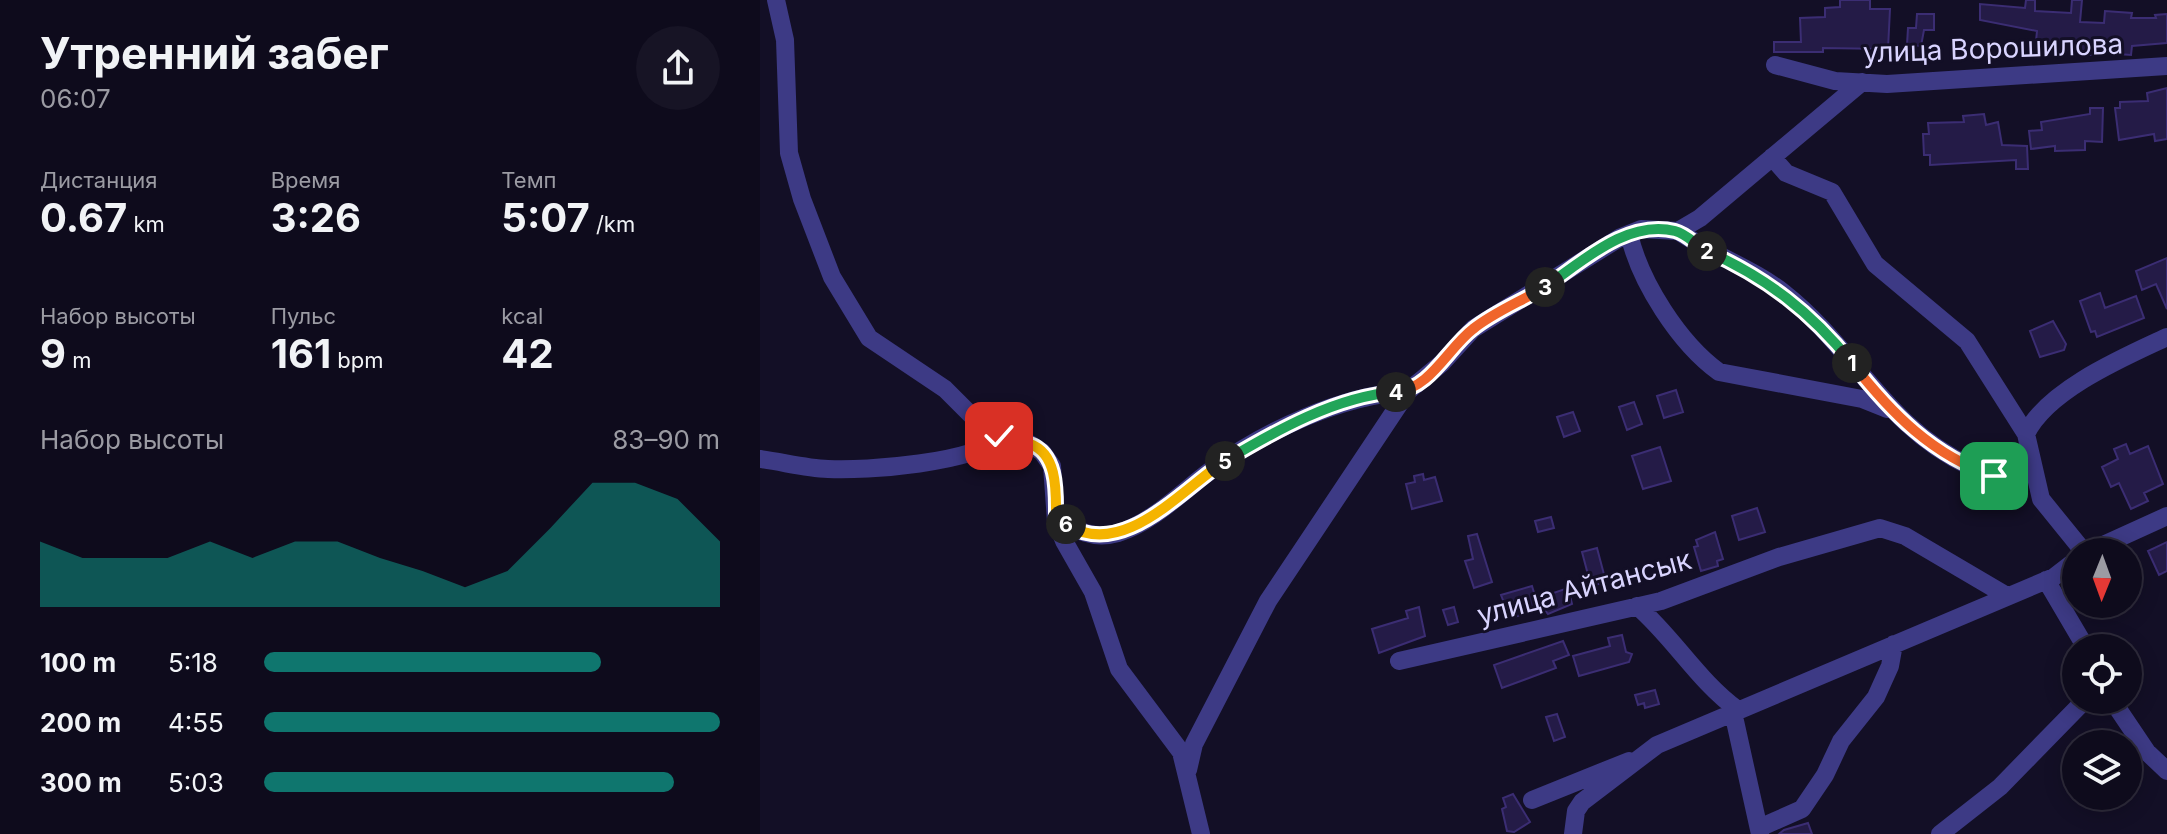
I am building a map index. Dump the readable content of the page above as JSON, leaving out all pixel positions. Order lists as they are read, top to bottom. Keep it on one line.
{"streets":{"street":["улица Ворошилова","улица Айтансык"]},"north":"bottom","page":{"heading":["Утренний забег","06:07"],"stats":[["Дистанция","0.67 km"],["Время","3:26"],["Темп","5:07 /km"],["Набор высоты","9 m"],["Пульс","161 bpm"],["kcal","42"]],"pins":["2","3","1","4","5","6"],"chart":["Набор высоты","83–90 m"],"list":[{"name":"100 m","note":"5:18"},{"name":"200 m","note":"4:55"},{"name":"300 m","note":"5:03"}]}}
